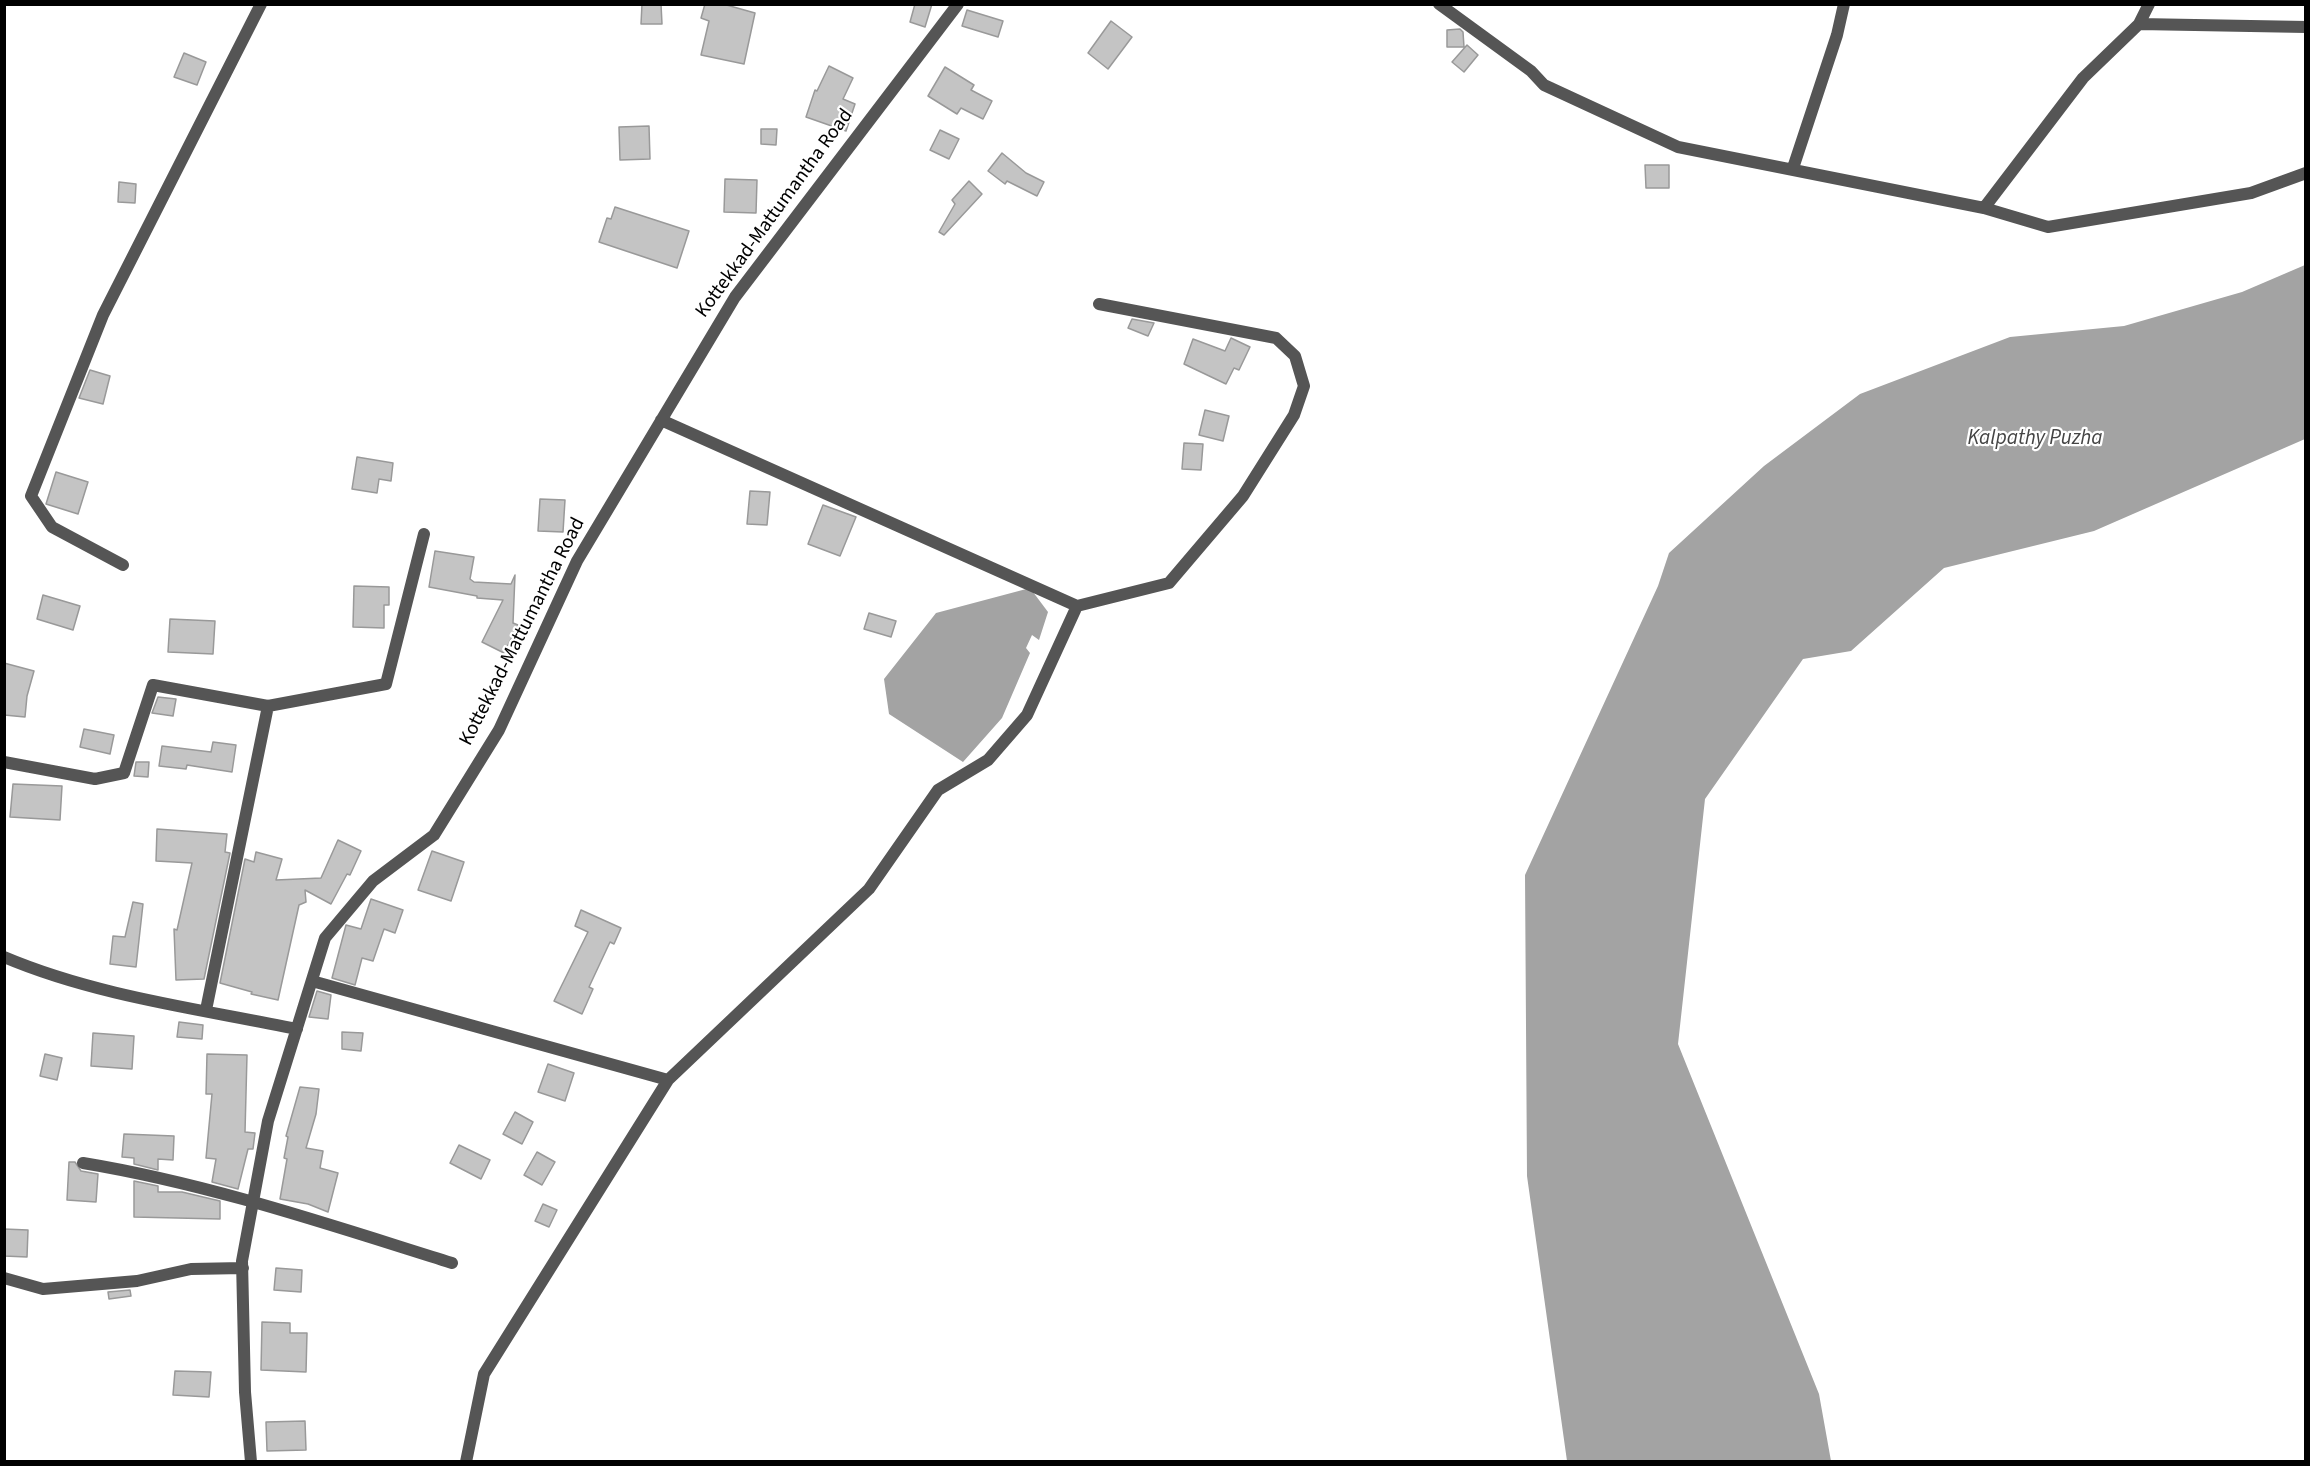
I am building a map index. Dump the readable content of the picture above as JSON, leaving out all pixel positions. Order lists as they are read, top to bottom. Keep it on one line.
{"streets":{"street":["Kottekkad-Mattumantha Road"]},"water":["Kalpathy Puzha"]}
